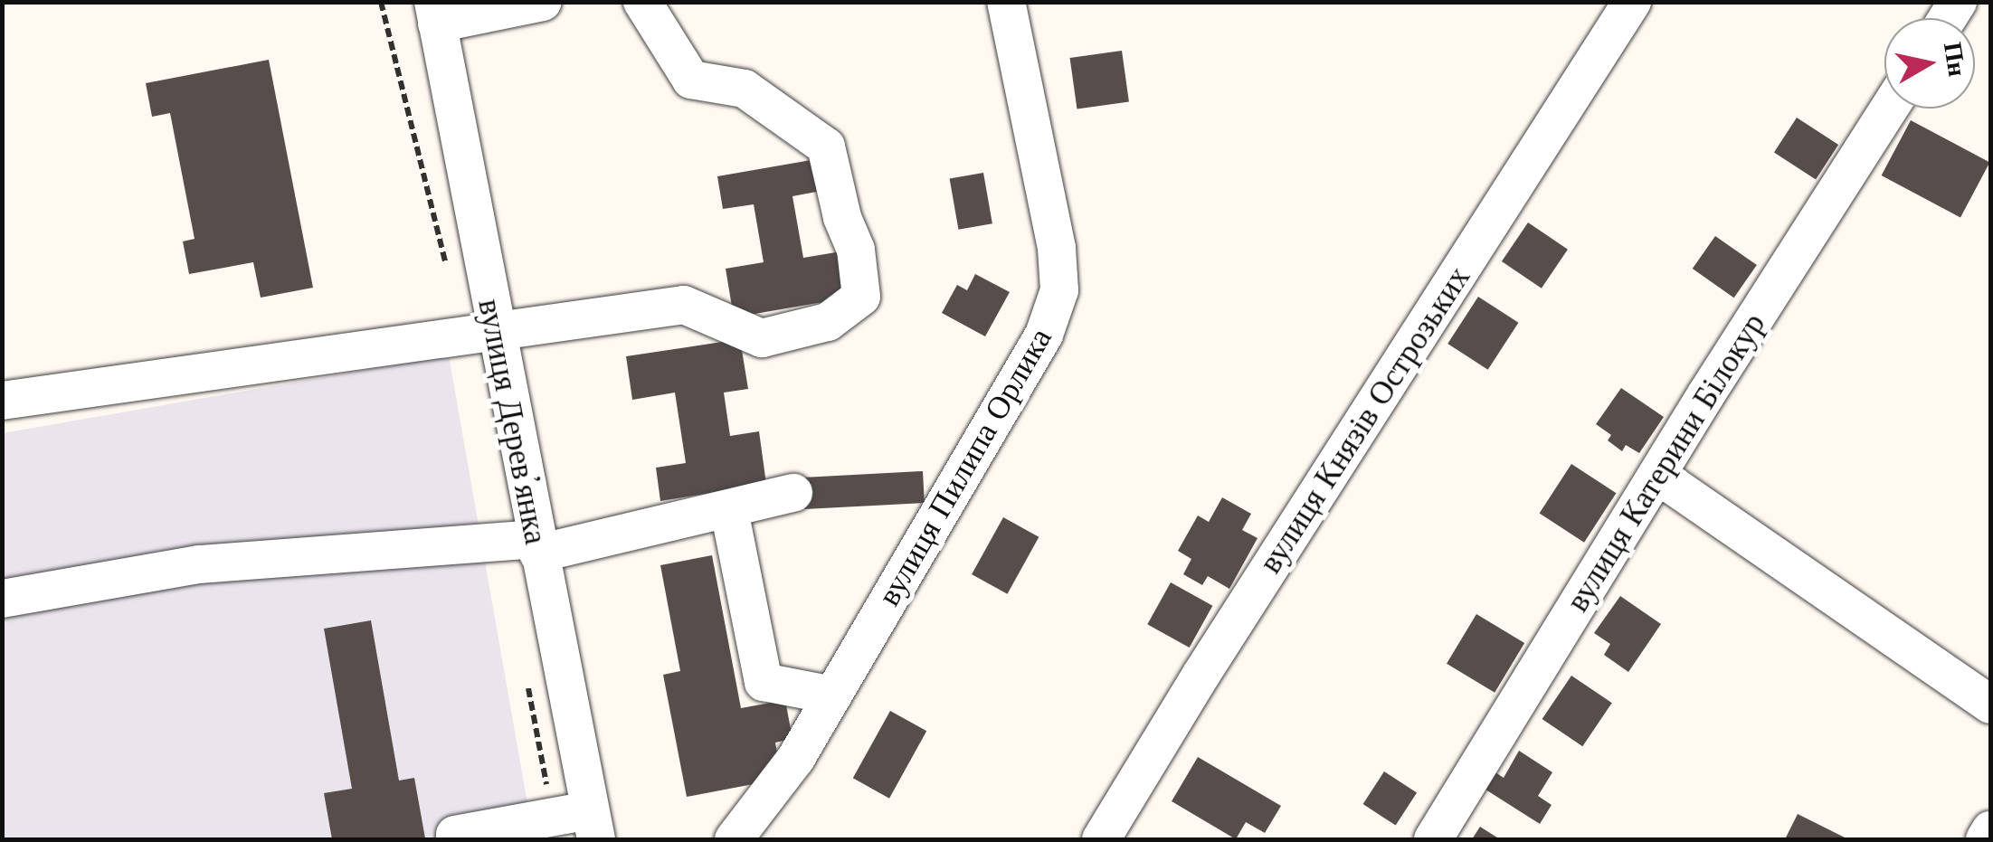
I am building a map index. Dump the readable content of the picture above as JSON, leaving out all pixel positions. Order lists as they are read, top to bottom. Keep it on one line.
{"streets":{"street":["вулиця Князів Острозьких","вулиця Деревʼянка","вулиця Катерини Білокур","вулиця Пилипа Орлика"]},"north":"right"}
